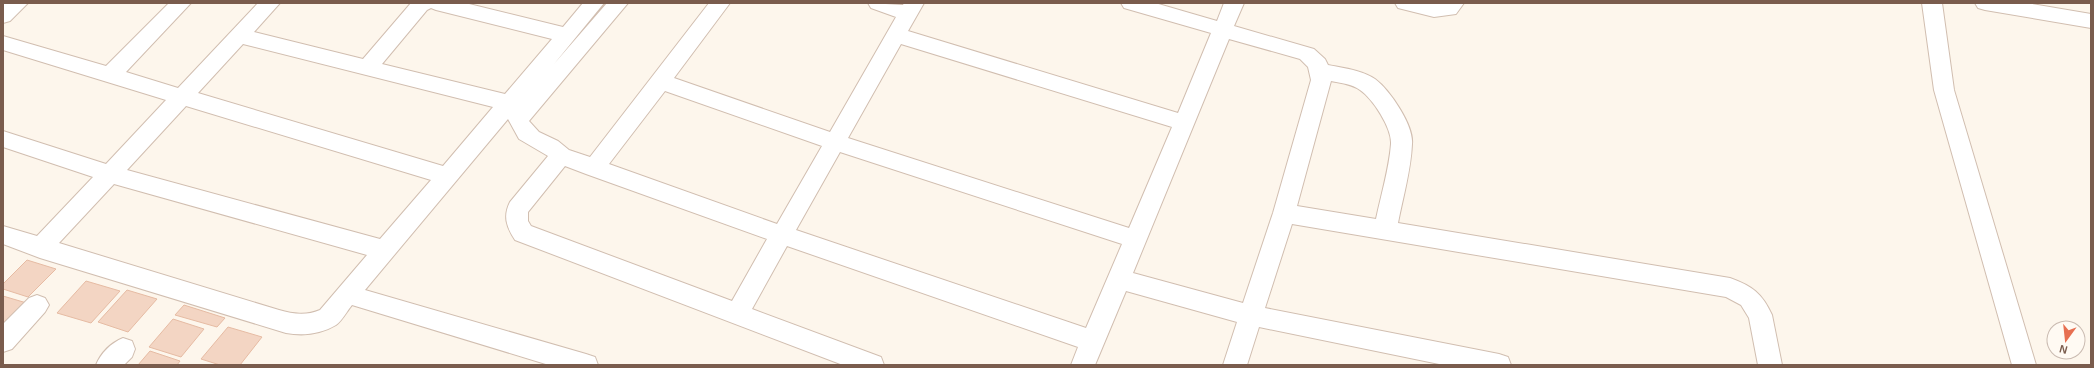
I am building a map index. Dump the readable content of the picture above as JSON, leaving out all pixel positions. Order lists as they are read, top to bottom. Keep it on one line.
{"north":"bottom"}
